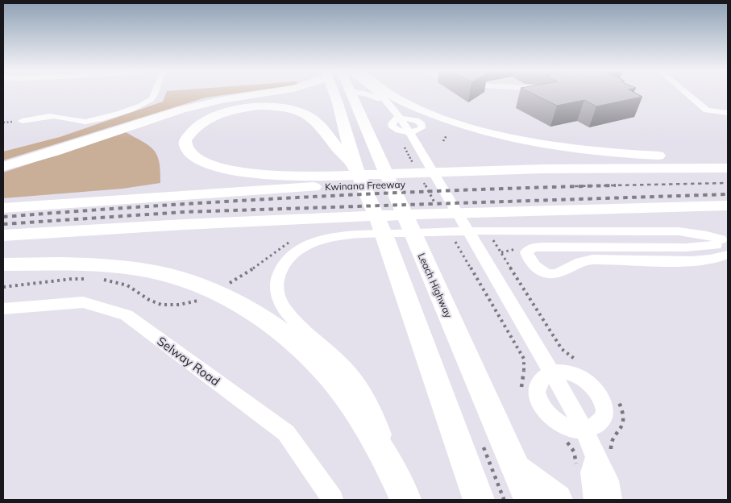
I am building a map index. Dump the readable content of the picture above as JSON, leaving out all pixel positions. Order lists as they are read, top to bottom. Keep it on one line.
{"streets":{"highway":["Kwinana Freeway","Leach Highway"],"street":["Selway Road"]}}
